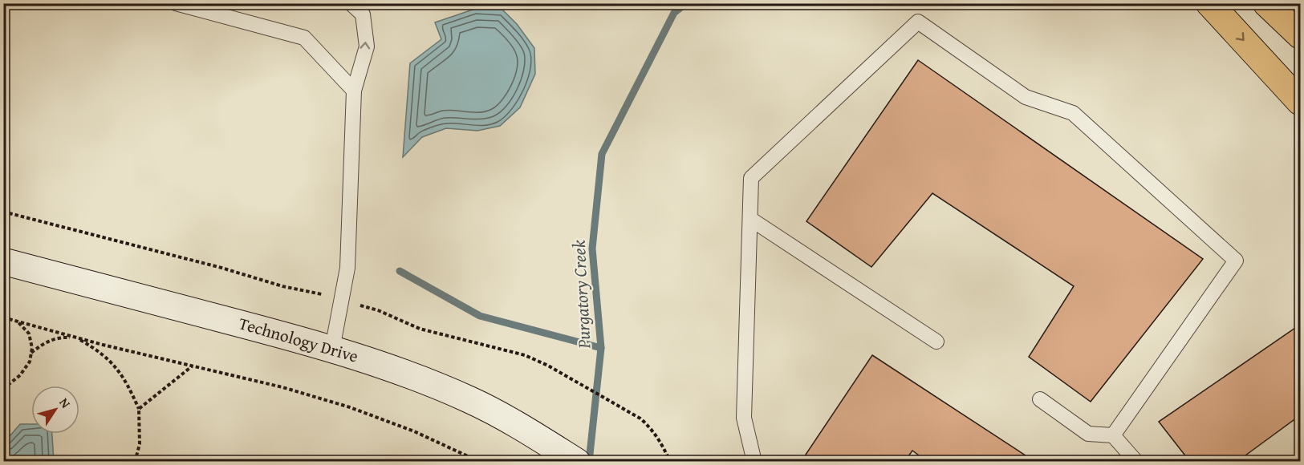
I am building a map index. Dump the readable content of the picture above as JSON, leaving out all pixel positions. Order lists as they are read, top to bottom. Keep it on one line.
{"streets":{"street":["Technology Drive"]},"water":["Purgatory Creek"],"north":"top right"}
